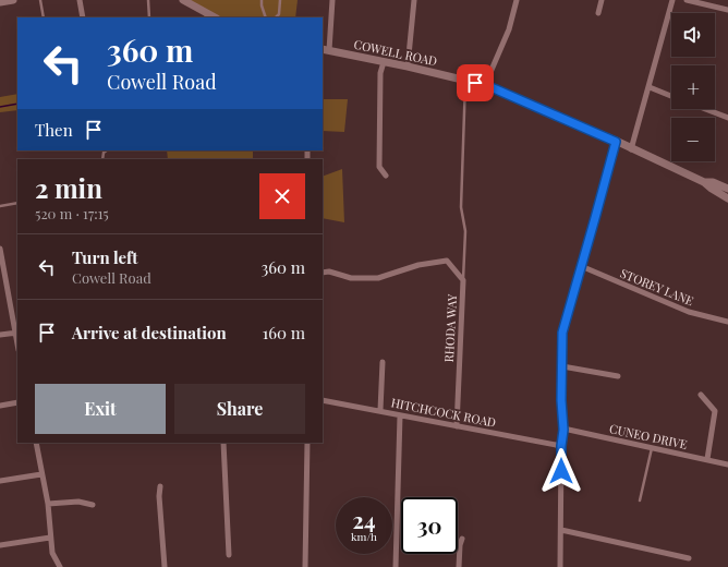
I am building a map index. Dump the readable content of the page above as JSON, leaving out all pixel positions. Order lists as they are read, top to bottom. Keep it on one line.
{"streets":{"street":["COWELL ROAD","STOREY LANE","RHODA WAY","HITCHCOCK ROAD","CUNEO DRIVE"]},"crossings":[["RHODA WAY","HITCHCOCK ROAD"]],"page":{"map_buttons":["+","−"],"turn":["360 m","Cowell Road"],"then":"Then","heading":["2 min","520 m · 17:15"],"list":[{"name":"Turn left","note":"Cowell Road","value":"360 m"},{"name":"Arrive at destination","value":"160 m"}],"buttons":["Exit","Share"],"speed":"24 km/h","limit":"30"}}
